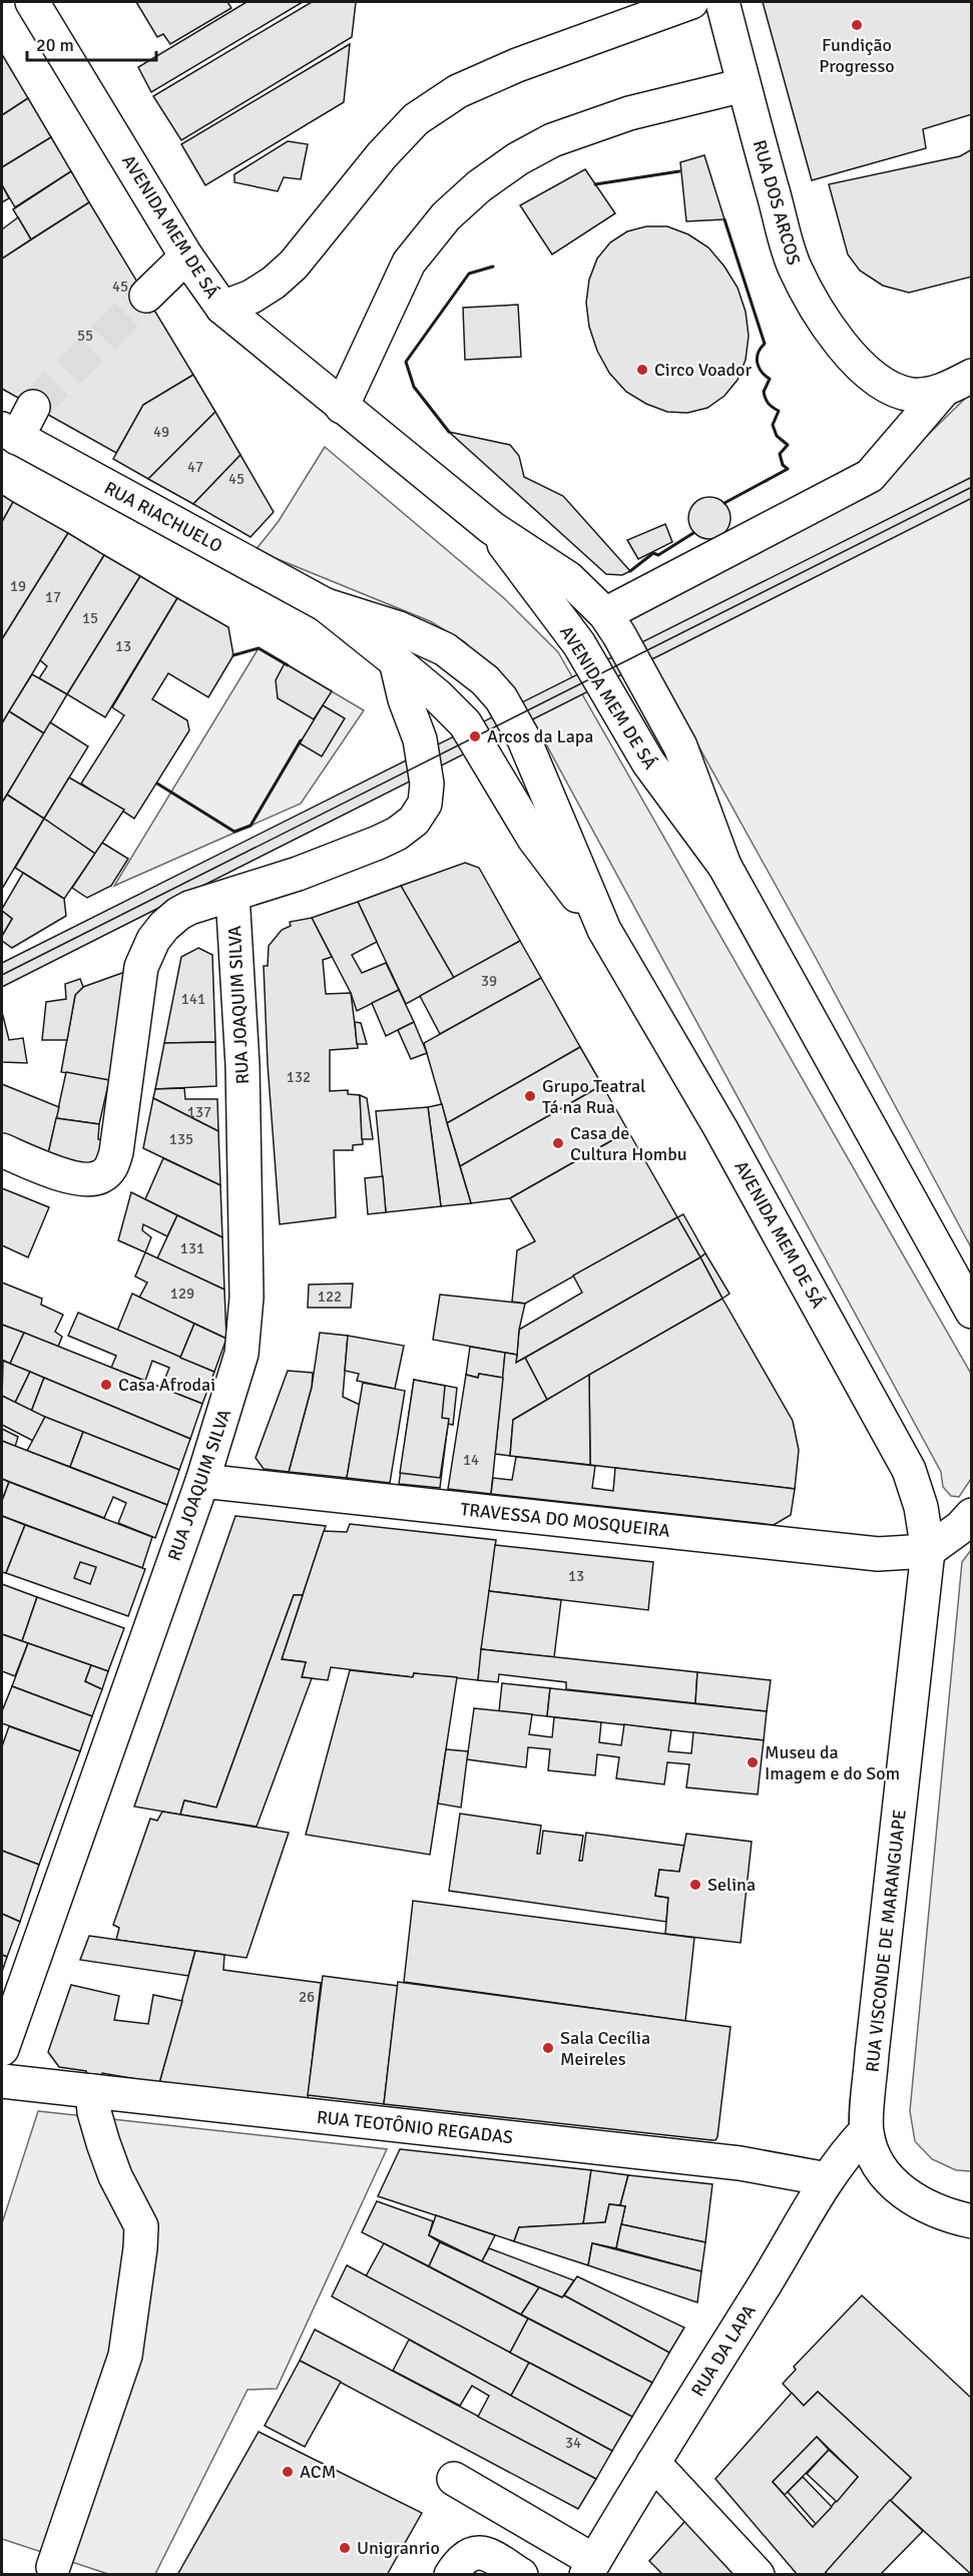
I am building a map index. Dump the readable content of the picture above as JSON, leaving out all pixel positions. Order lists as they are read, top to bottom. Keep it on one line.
{"streets":{"street":["RUA DOS ARCOS","AVENIDA MEM DE SÁ","RUA RIACHUELO","RUA JOAQUIM SILVA","TRAVESSA DO MOSQUEIRA","RUA VISCONDE DE MARANGUAPE","RUA TEOTÔNIO REGADAS","RUA DA LAPA"]},"crossings":[["AVENIDA MEM DE SÁ","RUA RIACHUELO"],["AVENIDA MEM DE SÁ","TRAVESSA DO MOSQUEIRA"],["AVENIDA MEM DE SÁ","RUA VISCONDE DE MARANGUAPE"],["RUA JOAQUIM SILVA","TRAVESSA DO MOSQUEIRA"],["TRAVESSA DO MOSQUEIRA","RUA VISCONDE DE MARANGUAPE"],["RUA VISCONDE DE MARANGUAPE","RUA DA LAPA"],["RUA TEOTÔNIO REGADAS","RUA DA LAPA"]],"places":["Fundição Progresso","Circo Voador","Arcos da Lapa","Grupo Teatral Tá na Rua","Casa de Cultura Hombu","Casa Afrodai","Museu da Imagem e do Som","Selina","Sala Cecília Meireles","ACM","Unigranrio"],"house_numbers":["45","55","49","47","45","19","17","15","13","39","141","132","137","135","131","129","122","14","13","26","34"],"scale_bar":"20 m"}
